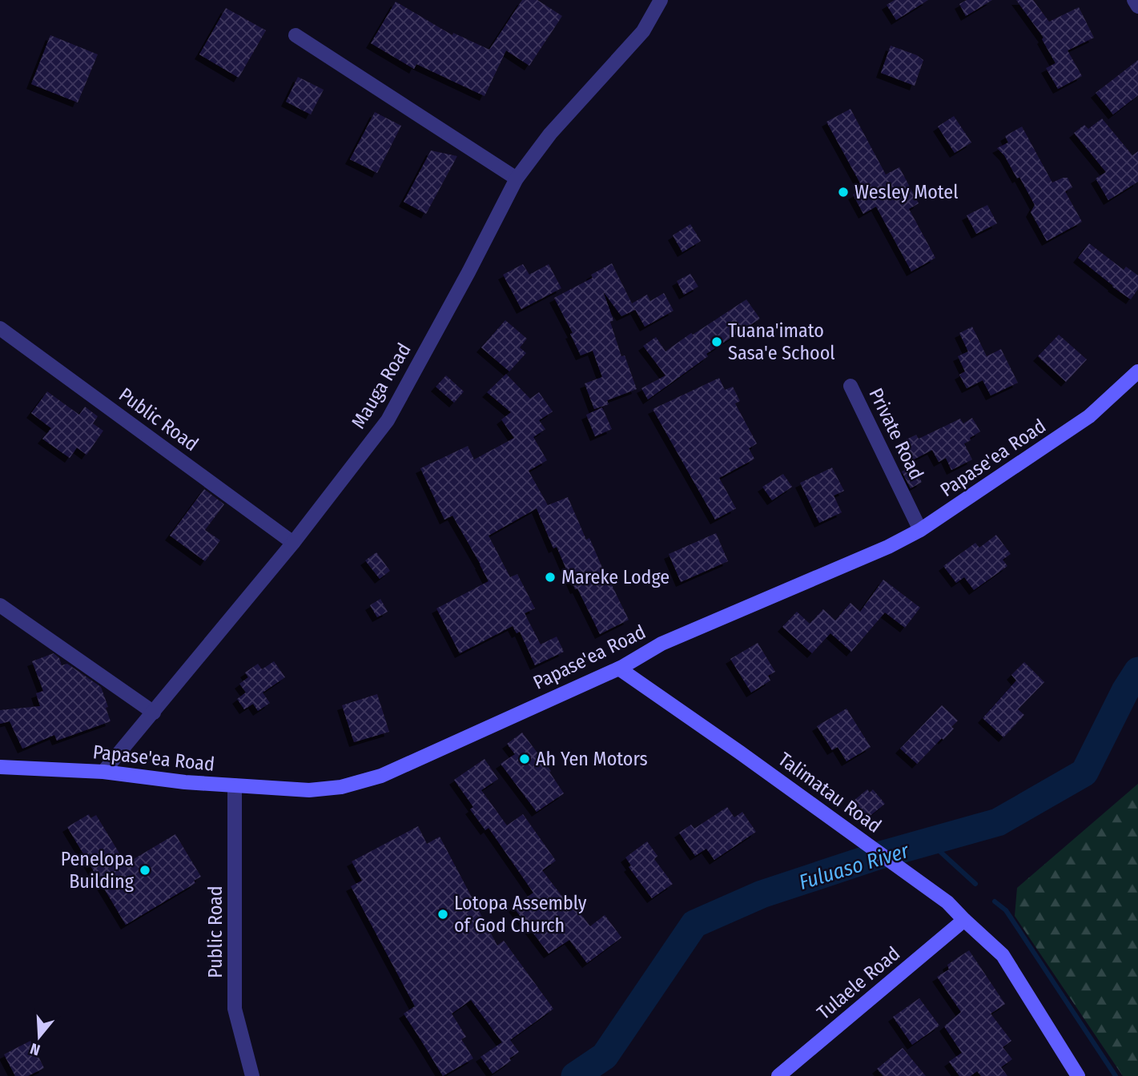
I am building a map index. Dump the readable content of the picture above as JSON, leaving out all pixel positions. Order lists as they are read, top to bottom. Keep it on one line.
{"streets":{"main road":["Papase'ea Road","Talimatau Road","Tulaele Road"],"street":["Mauga Road","Public Road","Private Road"]},"crossings":[["Mauga Road","Public Road"],["Mauga Road","Papase'ea Road"],["Public Road","Papase'ea Road"],["Private Road","Papase'ea Road"],["Papase'ea Road","Talimatau Road"],["Talimatau Road","Tulaele Road"]],"water":["Fuluaso River"],"places":["Wesley Motel","Tuana'imato Sasa'e School","Mareke Lodge","Ah Yen Motors","Penelopa Building","Lotopa Assembly of God Church"],"north":"bottom"}
